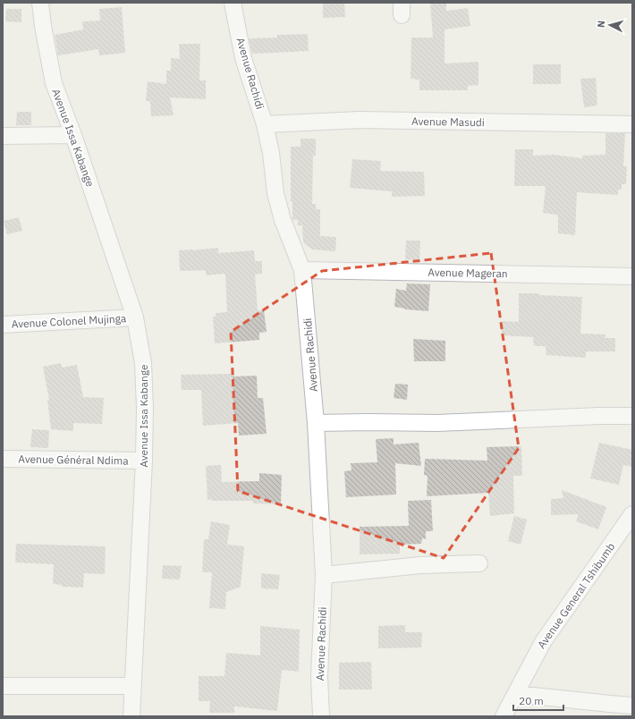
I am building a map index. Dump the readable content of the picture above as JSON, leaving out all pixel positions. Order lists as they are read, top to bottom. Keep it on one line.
{"streets":{"street":["Avenue Rachidi","Avenue Masudi","Avenue Issa Kabange","Avenue Mageran","Avenue Colonel Mujinga","Avenue Général Ndima","Avenue General Tshibumb"]},"crossings":[["Avenue Rachidi","Avenue Masudi"],["Avenue Rachidi","Avenue Mageran"],["Avenue Issa Kabange","Avenue Colonel Mujinga"],["Avenue Issa Kabange","Avenue Général Ndima"]],"scale_bar":"20 m","north":"left"}
